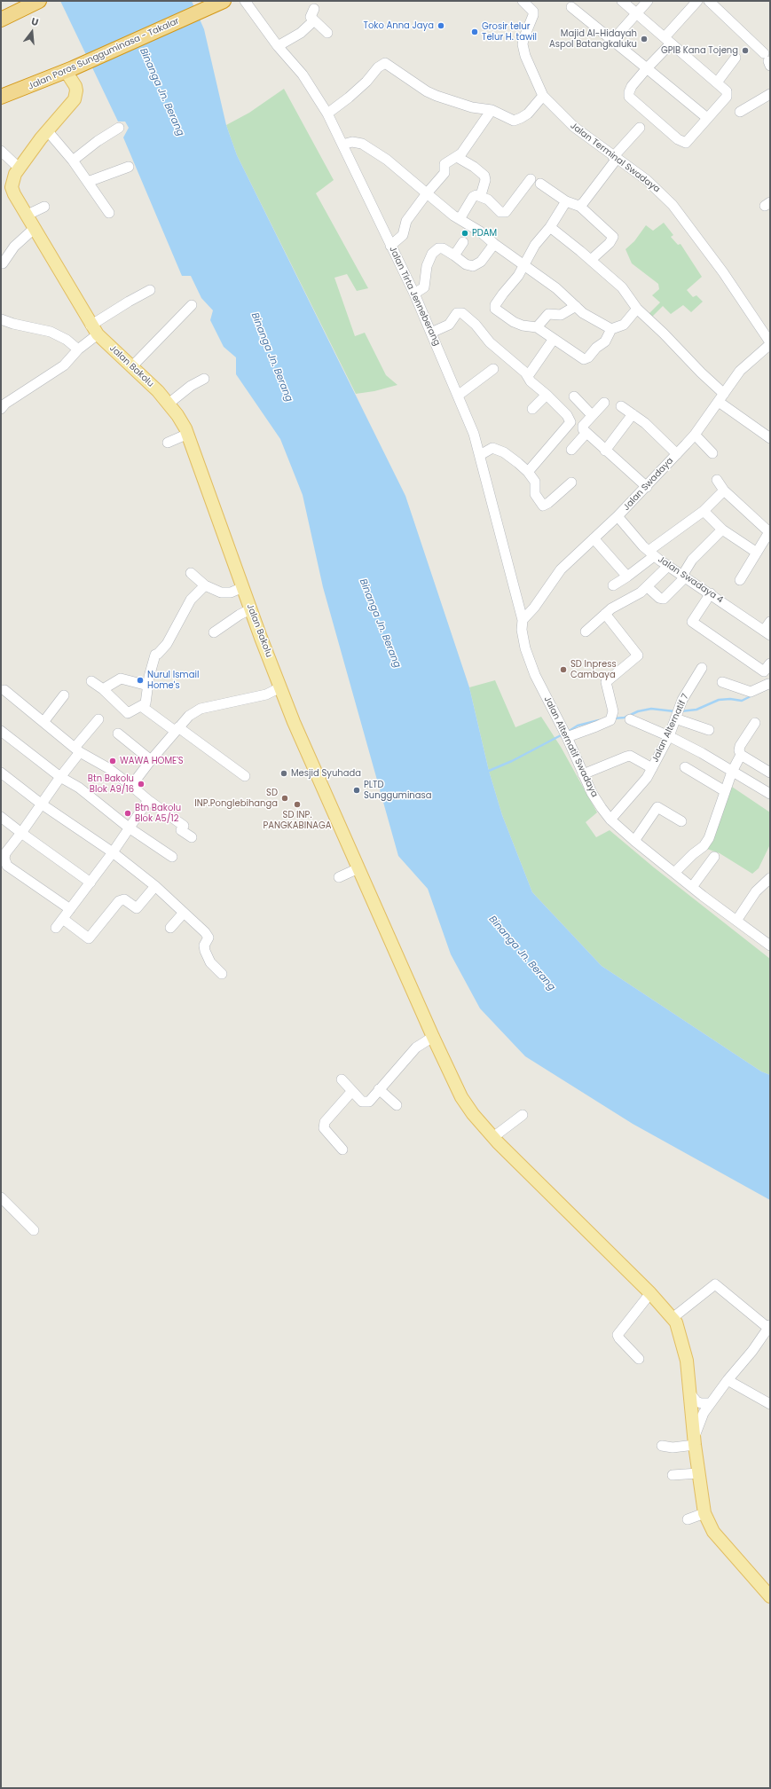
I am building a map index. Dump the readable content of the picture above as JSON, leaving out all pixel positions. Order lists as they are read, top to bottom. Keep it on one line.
{"streets":{"highway":["Jalan Poros Sungguminasa - Takalar"],"main road":["Jalan Bakolu"],"street":["Jalan Terminal Swadaya","Jalan Tirta Jenneberang","Jalan Swadaya","Jalan Swadaya 4","Jalan Alternatif 7","Jalan Alternatif Swadaya"]},"crossings":[["Jalan Poros Sungguminasa - Takalar","Jalan Bakolu"],["Jalan Terminal Swadaya","Jalan Swadaya"],["Jalan Tirta Jenneberang","Jalan Swadaya"],["Jalan Tirta Jenneberang","Jalan Alternatif Swadaya"],["Jalan Swadaya","Jalan Swadaya 4"],["Jalan Swadaya","Jalan Alternatif Swadaya"],["Jalan Alternatif 7","Jalan Alternatif Swadaya"]],"water":["Binanga Jn. Berang"],"places":["Toko Anna Jaya","Grosir telur Telur H. tawil","Majid Al-Hidayah Aspol Batangkaluku","GPIB Kana Tojeng","PDAM","SD Inpress Cambaya","Nurul Ismail Home's","WAWA HOME'S","Mesjid Syuhada","Btn Bakolu Blok A9/16","PLTD Sungguminasa","SD INP.Ponglebihanga","SD INP. PANGKABINAGA","Btn Bakolu Blok A5/12"],"north":"top"}
